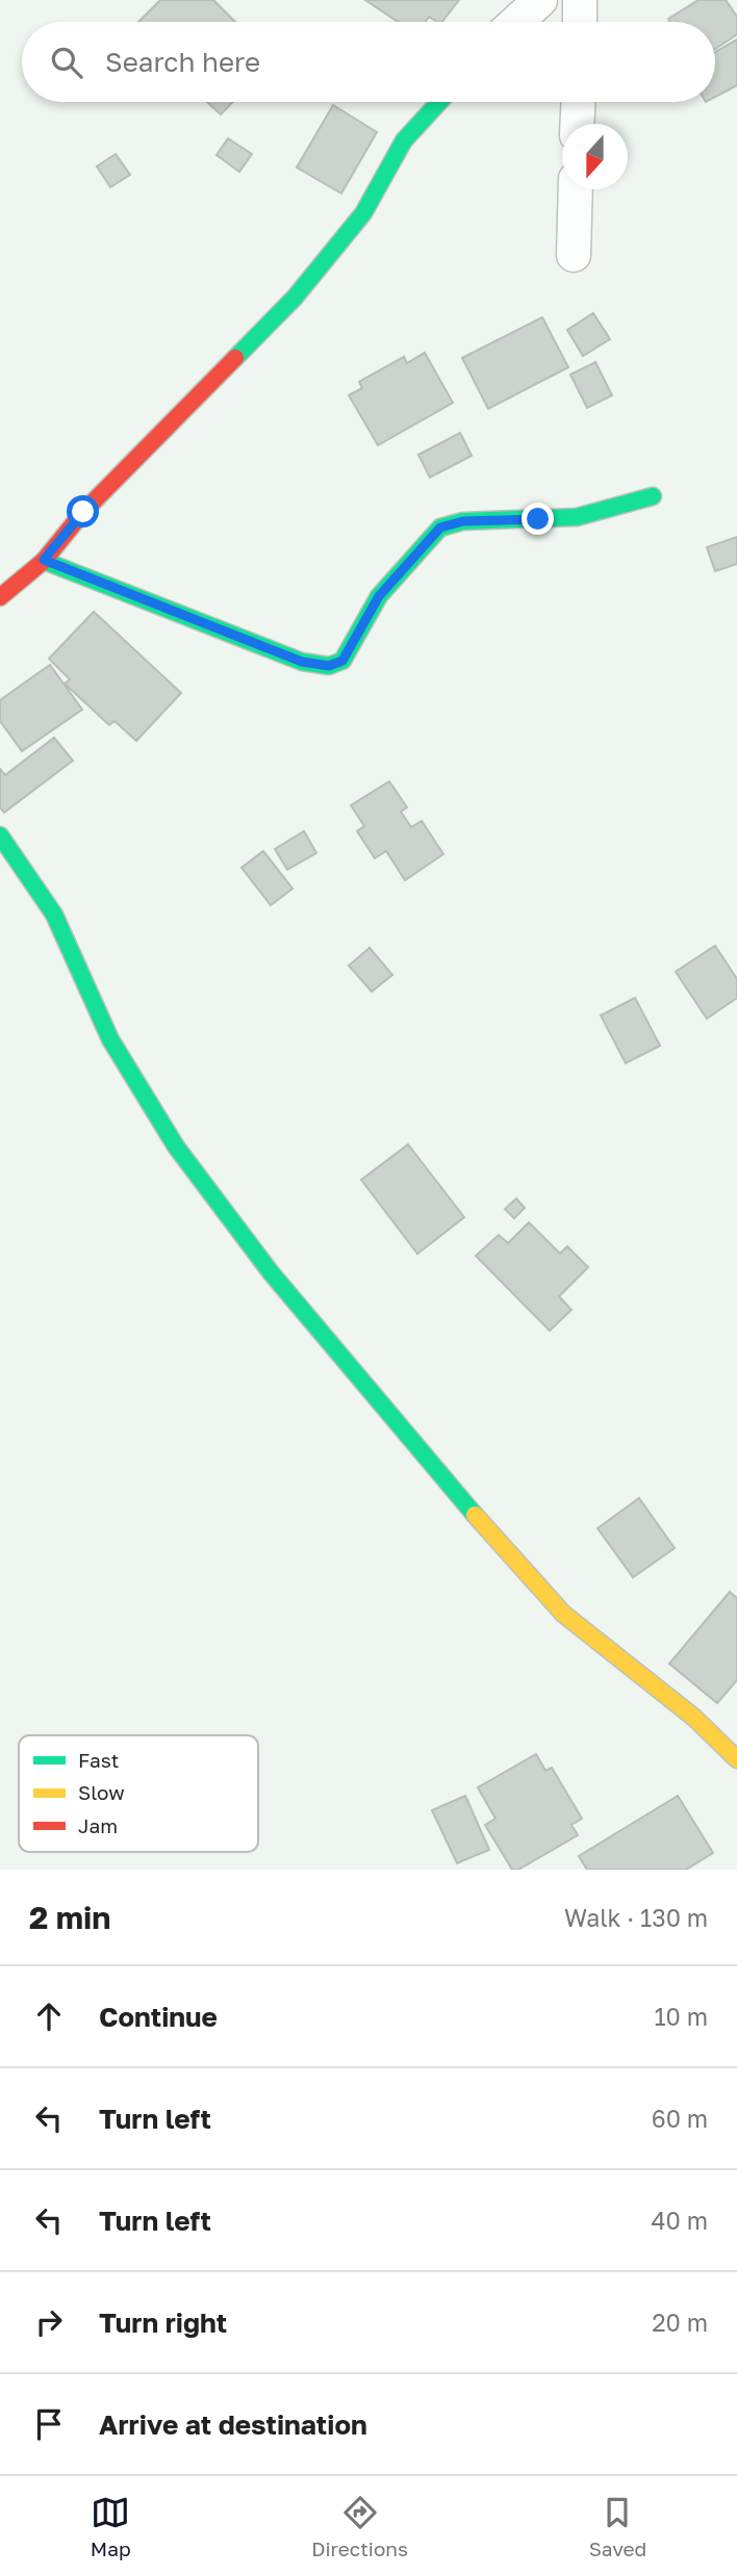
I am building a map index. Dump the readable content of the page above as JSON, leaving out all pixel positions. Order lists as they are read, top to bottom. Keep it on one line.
{"legend":["Fast","Slow","Jam"],"north":"bottom","page":{"search":"Search here","heading":["2 min","Walk · 130 m"],"list":[["Continue","10 m"],["Turn left","60 m"],["Turn left","40 m"],["Turn right","20 m"],"Arrive at destination"],"nav":["Map","Directions","Saved"]}}
